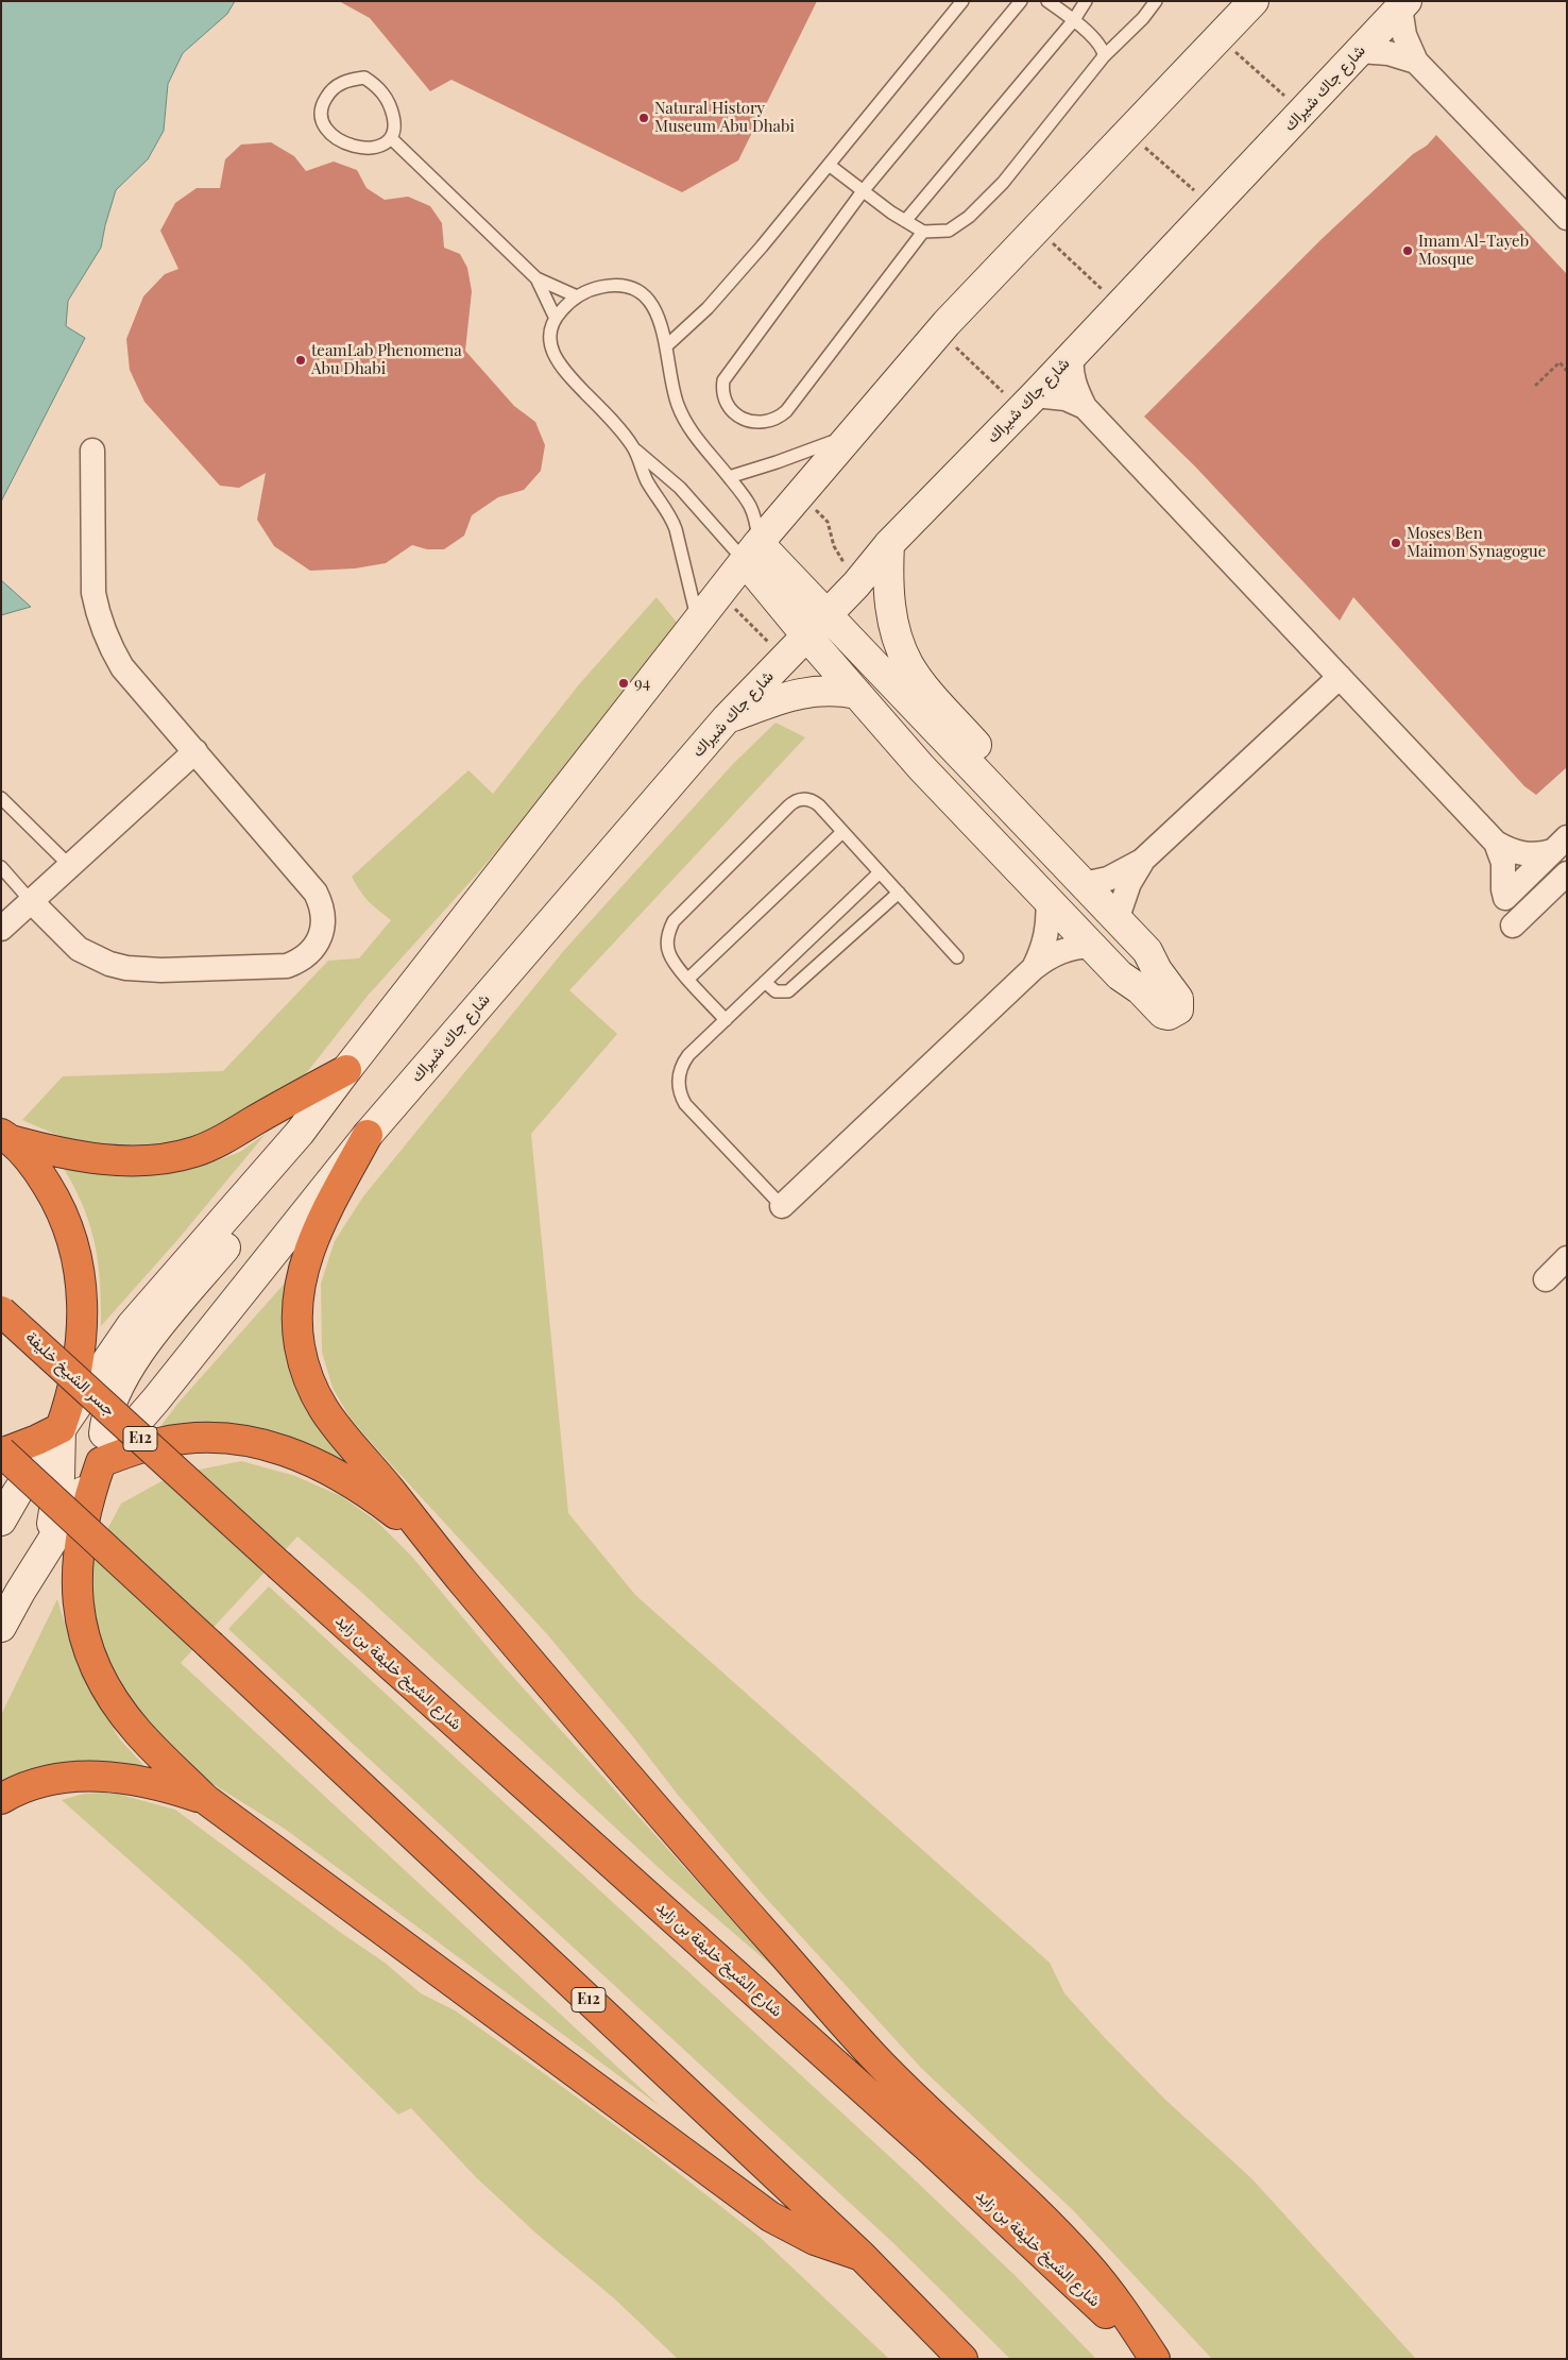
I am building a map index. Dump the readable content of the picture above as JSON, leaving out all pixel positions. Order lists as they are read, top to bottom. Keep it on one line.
{"streets":{"highway":["جسر الشيخ خليفة","E12","شارع الشيخ خليفة بن زايد"],"street":["شارع جاك شيراك"]},"crossings":[["جسر الشيخ خليفة","شارع الشيخ خليفة بن زايد"]],"places":["Natural History Museum Abu Dhabi","Imam Al-Tayeb Mosque","teamLab Phenomena Abu Dhabi","Moses Ben Maimon Synagogue","94"]}
